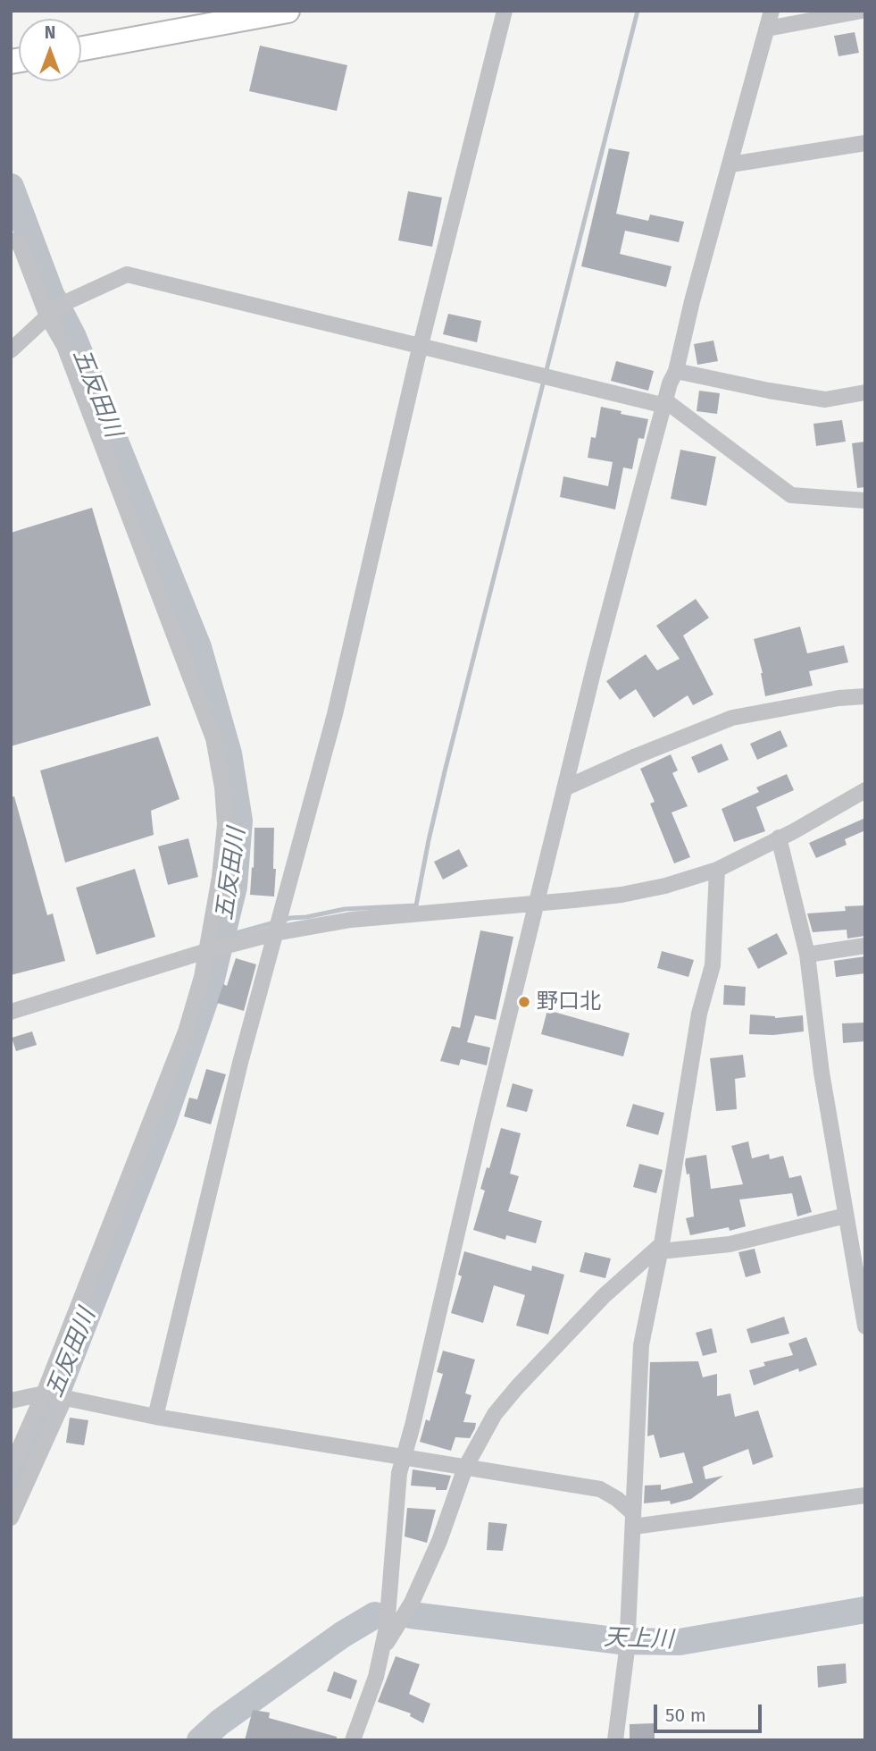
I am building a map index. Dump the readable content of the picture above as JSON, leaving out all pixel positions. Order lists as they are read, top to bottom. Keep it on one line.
{"water":["五反田川","天上川"],"places":["野口北"],"scale_bar":"50 m","north":"top"}
